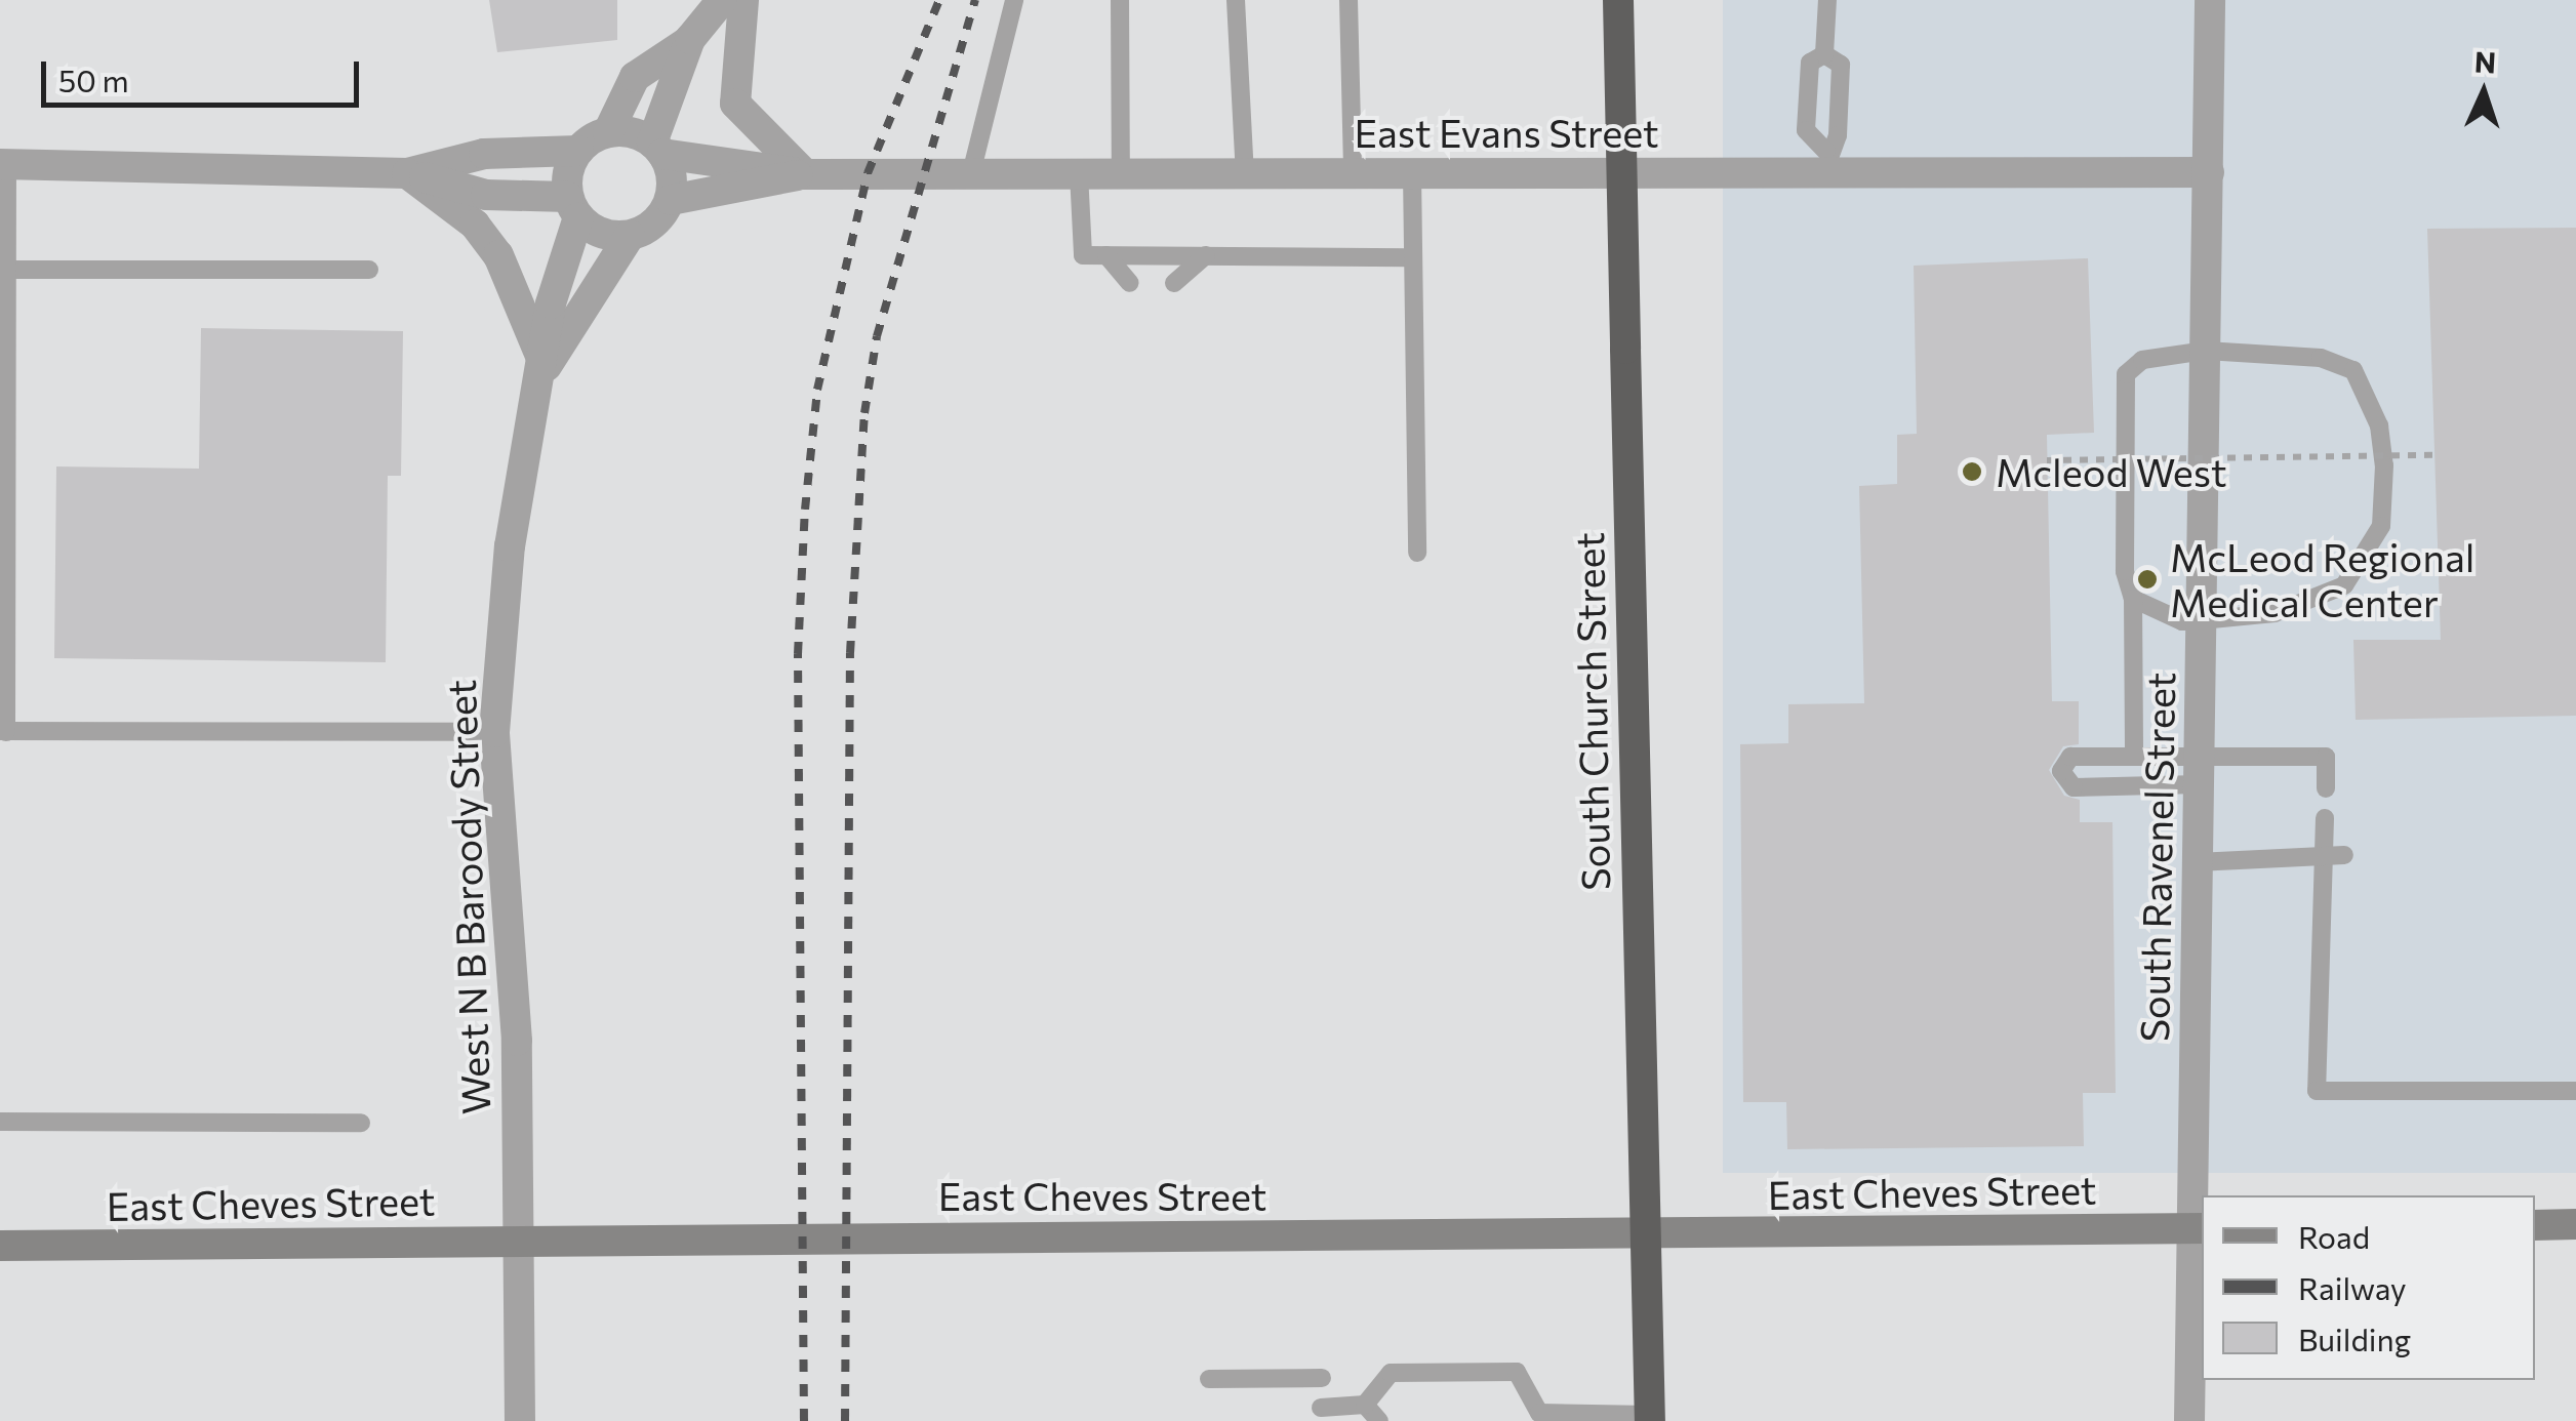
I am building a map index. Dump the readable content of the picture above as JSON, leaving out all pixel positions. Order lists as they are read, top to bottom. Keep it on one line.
{"streets":{"highway":["South Church Street"],"main road":["East Cheves Street"],"street":["East Evans Street","South Ravenel Street","West N B Baroody Street"]},"crossings":[["East Evans Street","South Ravenel Street"],["East Evans Street","West N B Baroody Street"],["South Church Street","East Cheves Street"],["South Ravenel Street","East Cheves Street"],["West N B Baroody Street","East Cheves Street"]],"places":["Mcleod West","McLeod Regional Medical Center"],"legend":["Road","Railway","Building"],"scale_bar":"50 m","north":"top"}
